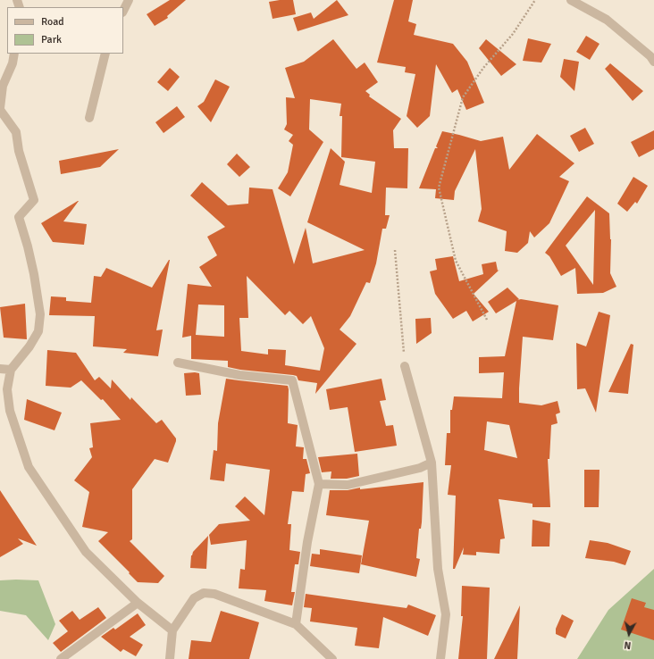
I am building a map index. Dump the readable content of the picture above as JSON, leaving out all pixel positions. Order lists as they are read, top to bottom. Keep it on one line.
{"legend":["Road","Park"],"north":"bottom"}
